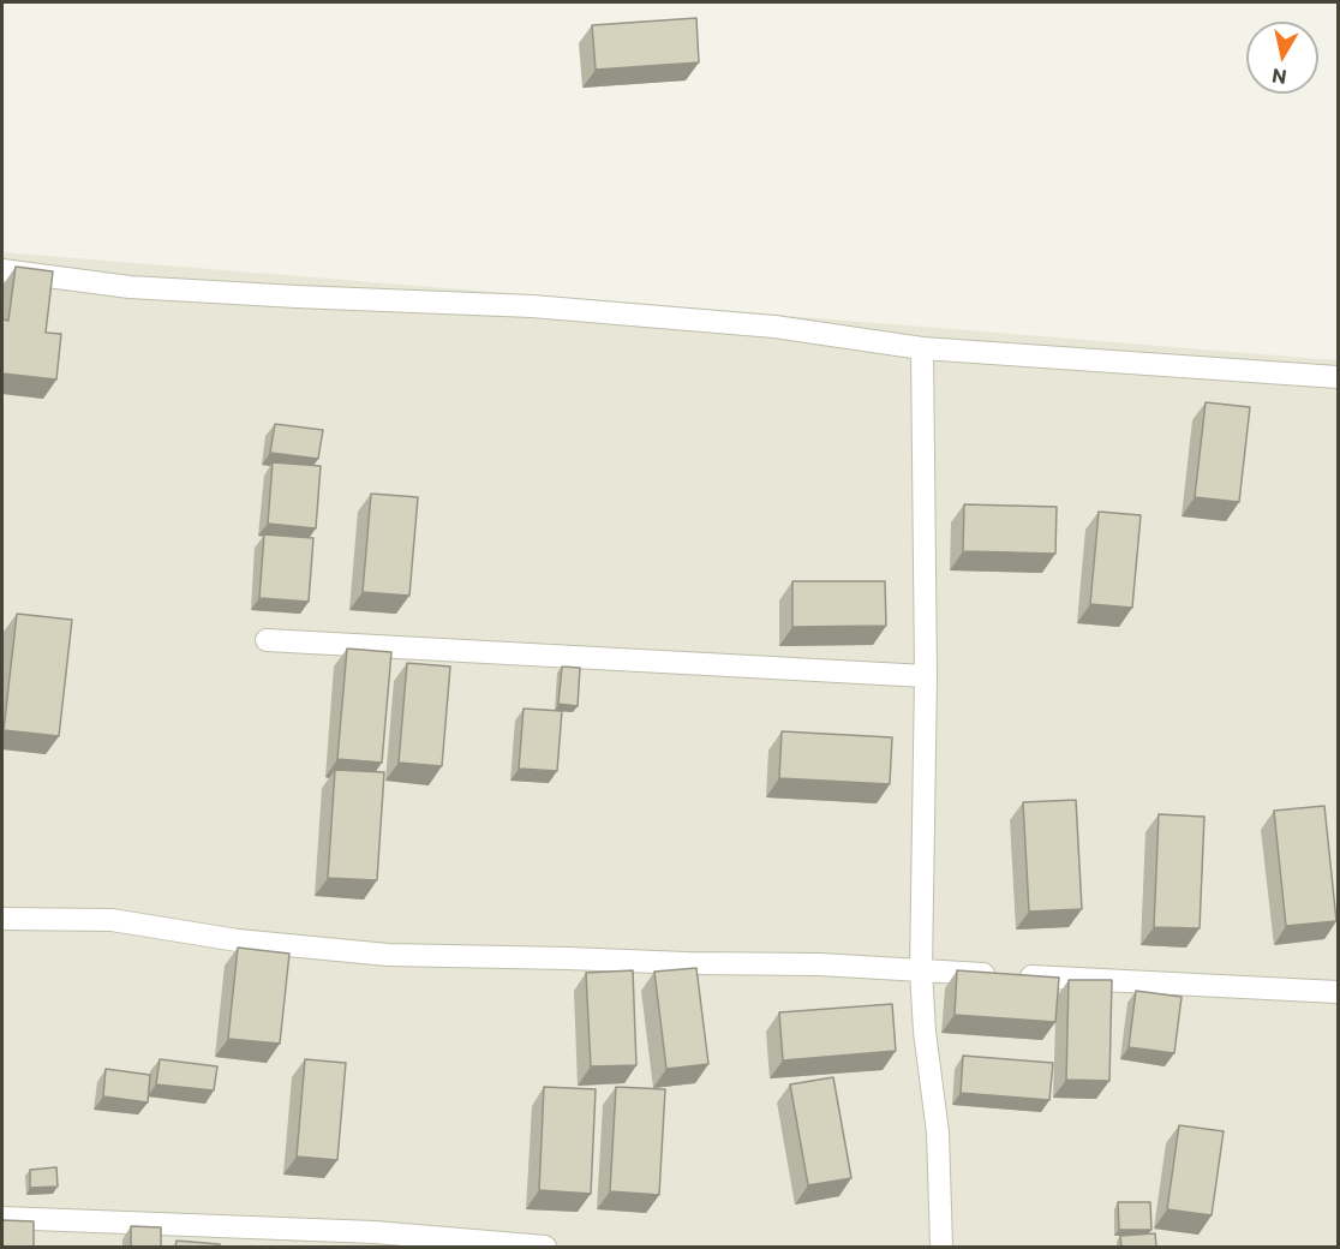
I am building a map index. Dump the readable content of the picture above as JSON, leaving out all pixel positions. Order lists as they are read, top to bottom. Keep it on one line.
{"north":"bottom"}
